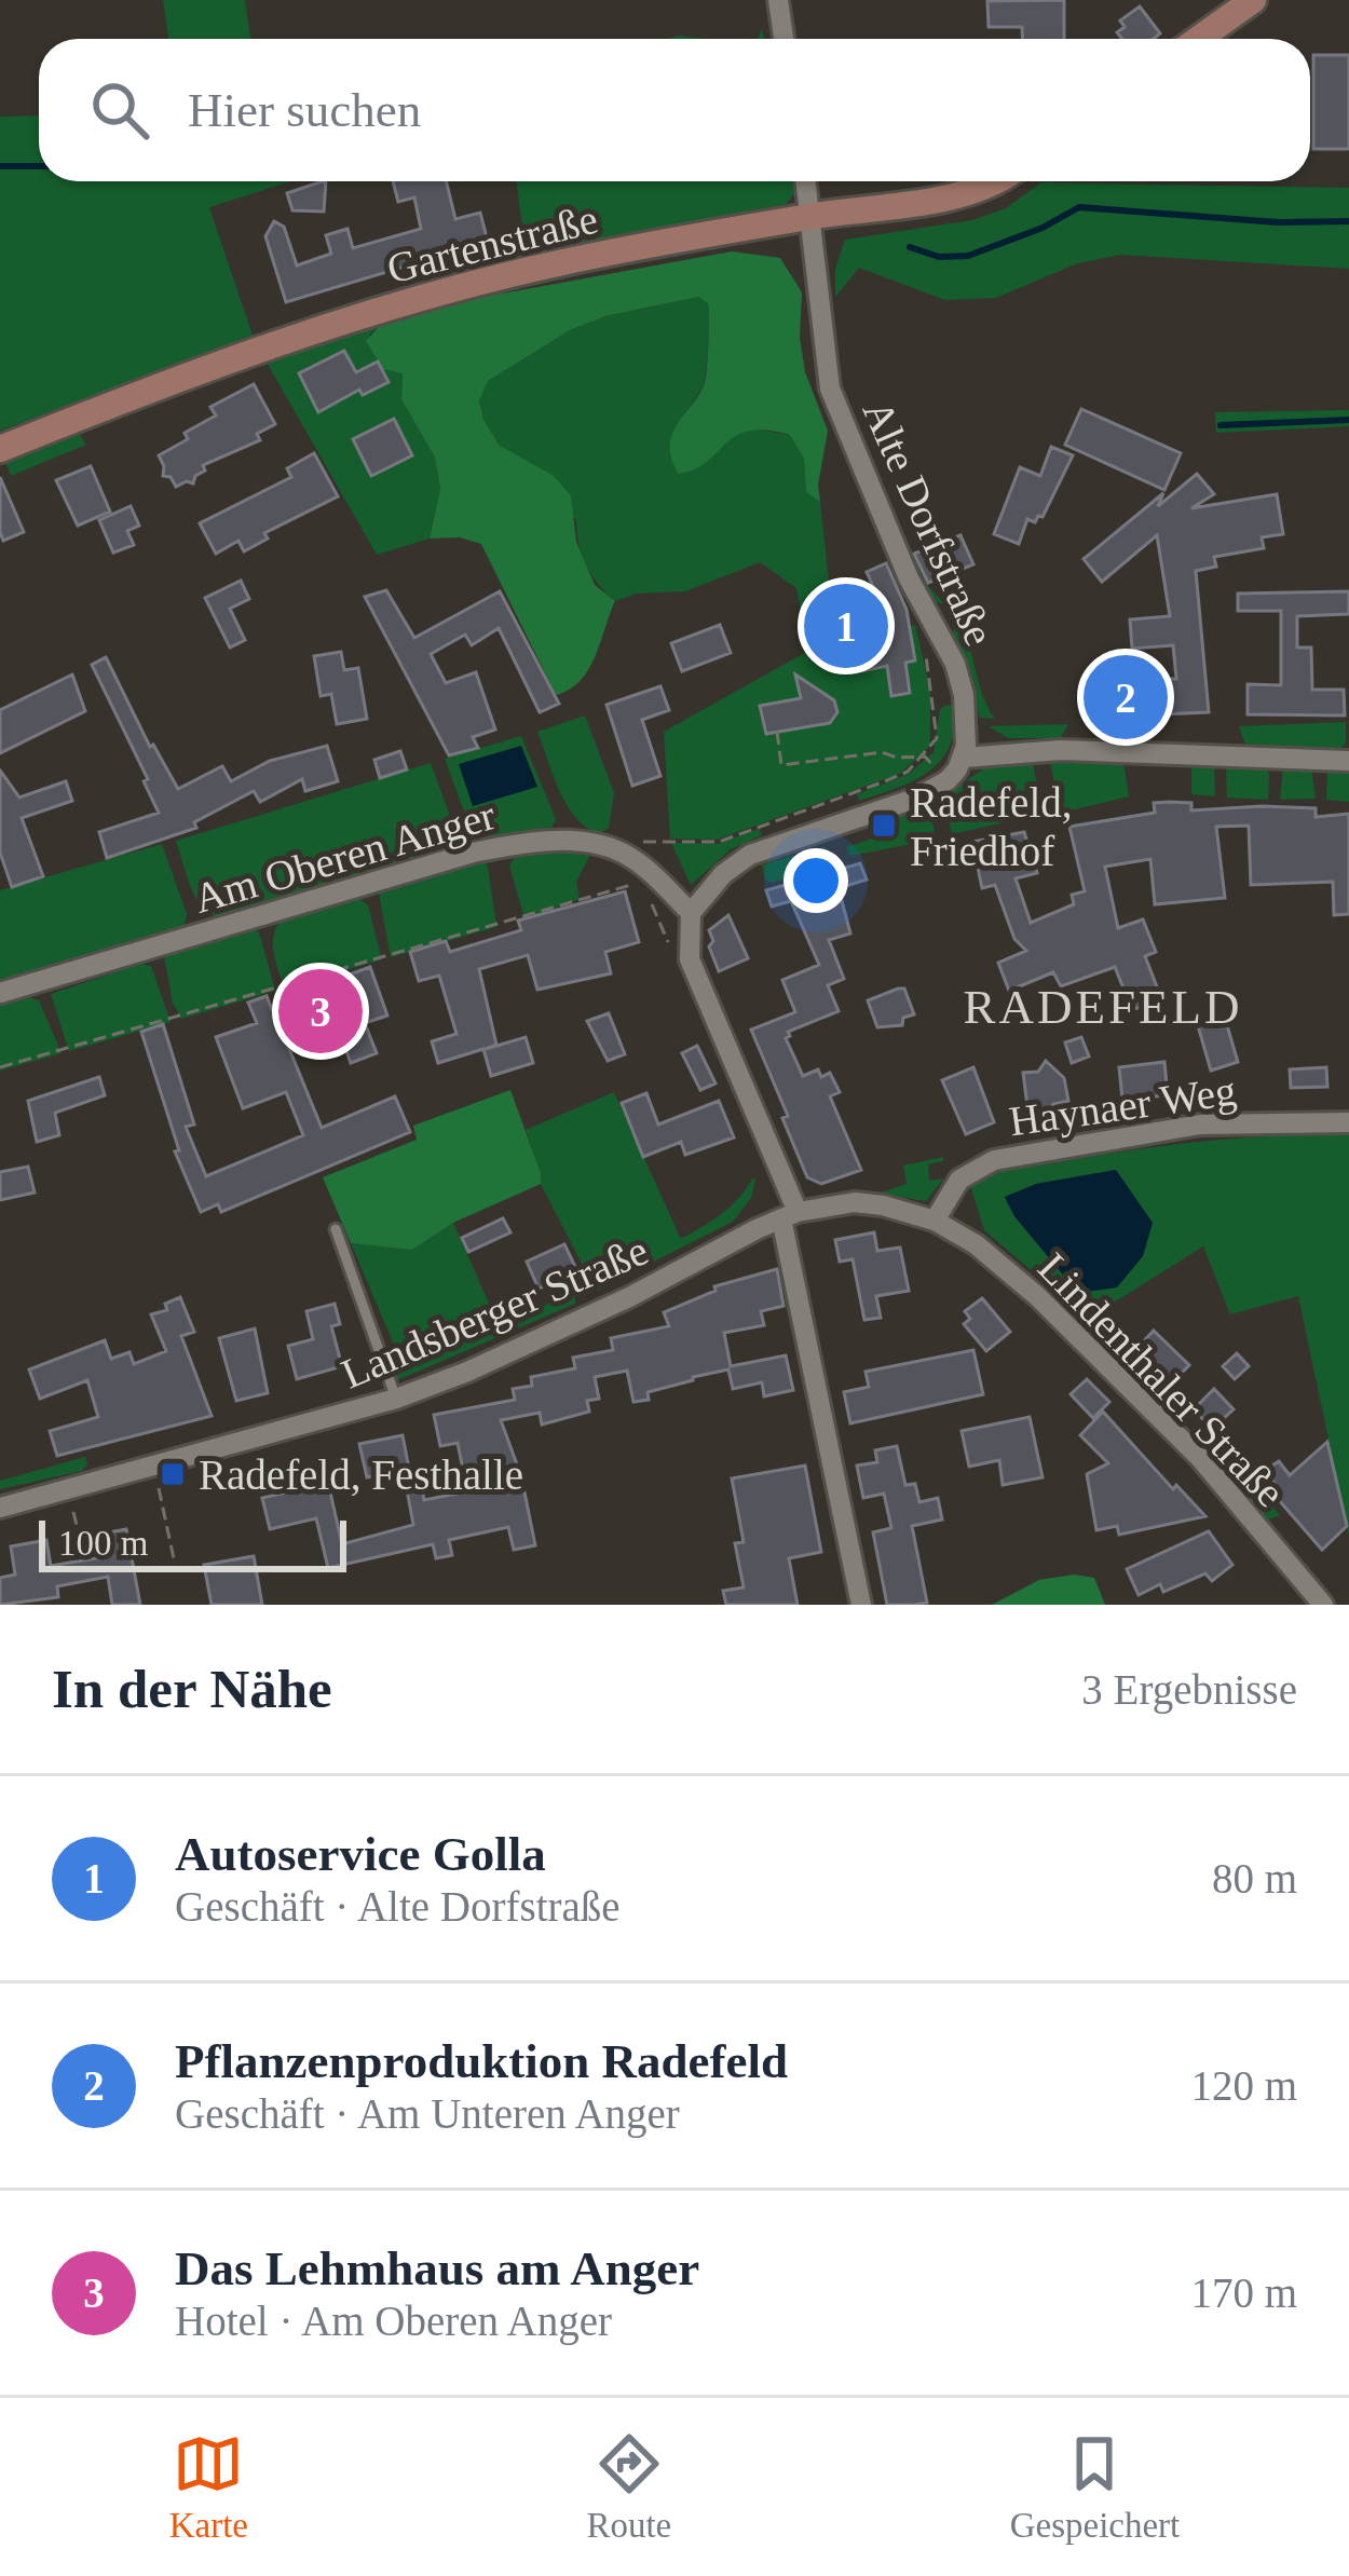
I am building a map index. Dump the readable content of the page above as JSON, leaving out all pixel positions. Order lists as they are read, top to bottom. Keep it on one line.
{"streets":{"main road":["Gartenstraße"],"street":["Alte Dorfstraße","Am Oberen Anger","Haynaer Weg","Landsberger Straße","Lindenthaler Straße"]},"crossings":[["Gartenstraße","Alte Dorfstraße"],["Haynaer Weg","Landsberger Straße"],["Haynaer Weg","Lindenthaler Straße"],["Landsberger Straße","Lindenthaler Straße"]],"districts":["RADEFELD"],"places":{"transit":["Radefeld, Friedhof","Radefeld, Festhalle"]},"scale_bar":"100 m","page":{"search":"Hier suchen","pins":["1","2","3"],"scale":"100 m","heading":["In der Nähe","3 Ergebnisse"],"list":[{"mark":"1","name":"Autoservice Golla","note":"Geschäft · Alte Dorfstraße","value":"80 m"},{"mark":"2","name":"Pflanzenproduktion Radefeld","note":"Geschäft · Am Unteren Anger","value":"120 m"},{"mark":"3","name":"Das Lehmhaus am Anger","note":"Hotel · Am Oberen Anger","value":"170 m"}],"nav":["Karte","Route","Gespeichert"]}}
